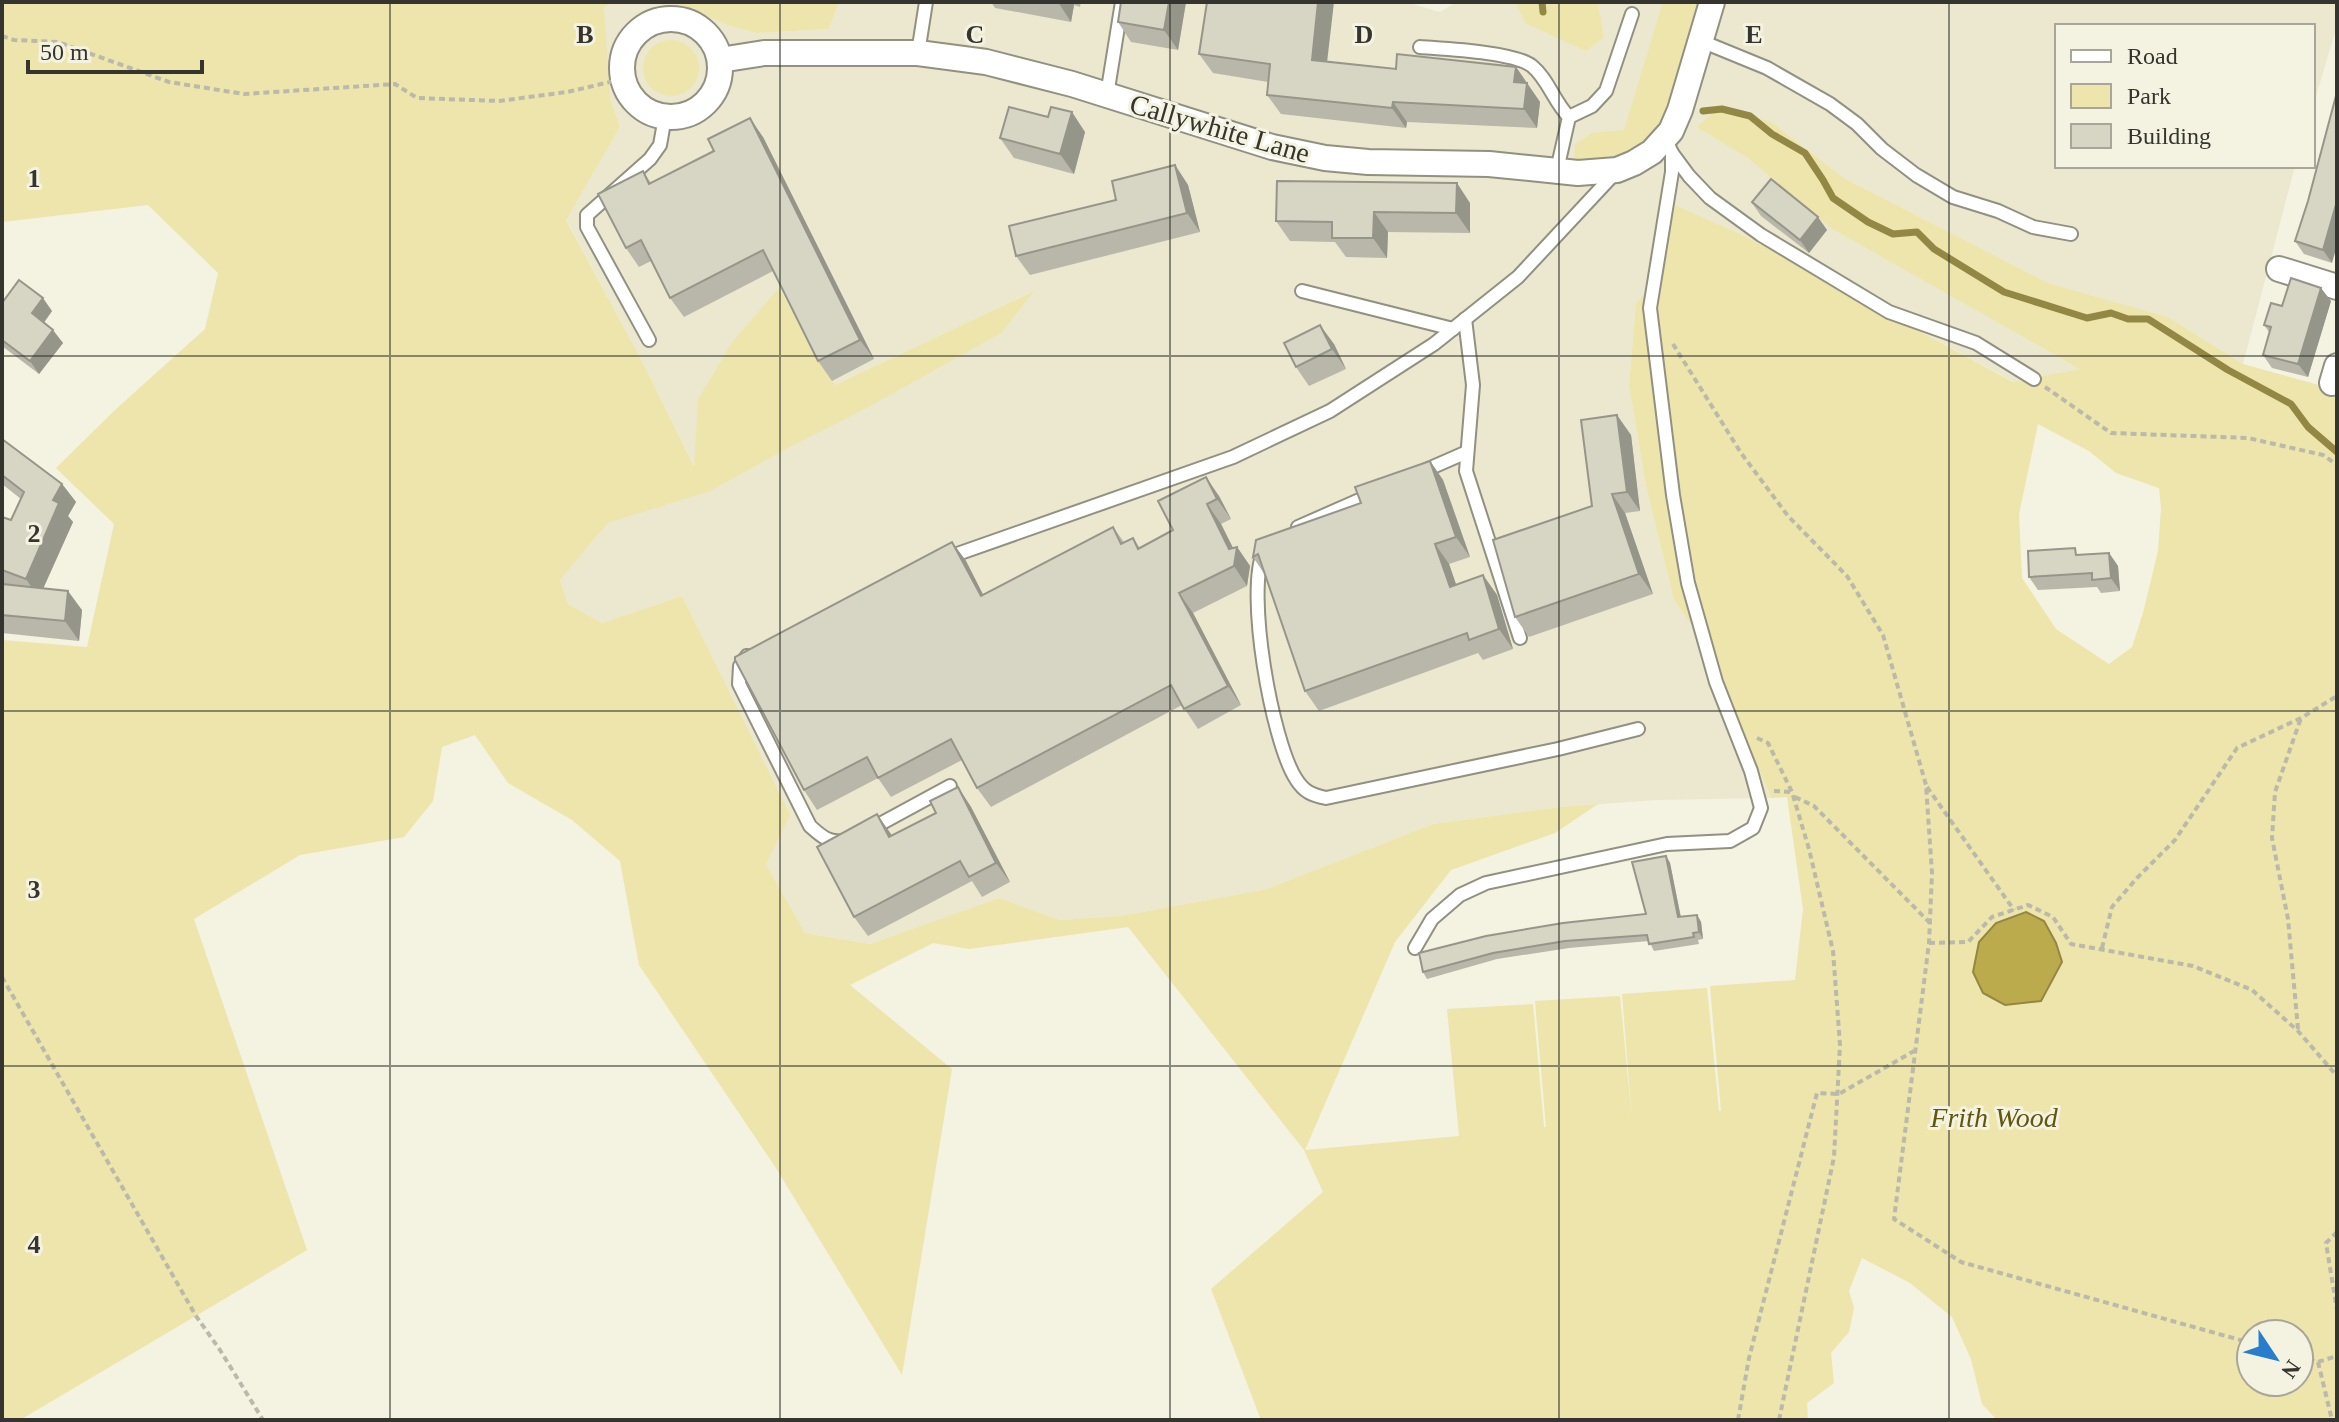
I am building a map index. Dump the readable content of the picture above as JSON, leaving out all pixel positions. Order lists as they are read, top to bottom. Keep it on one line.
{"streets":{"street":["Callywhite Lane"]},"parks":["Frith Wood"],"legend":["Road","Park","Building"],"scale_bar":"50 m","north":"bottom right","grid":{"columns":["B","C","D","E"],"rows":["1","2","3","4"]}}
